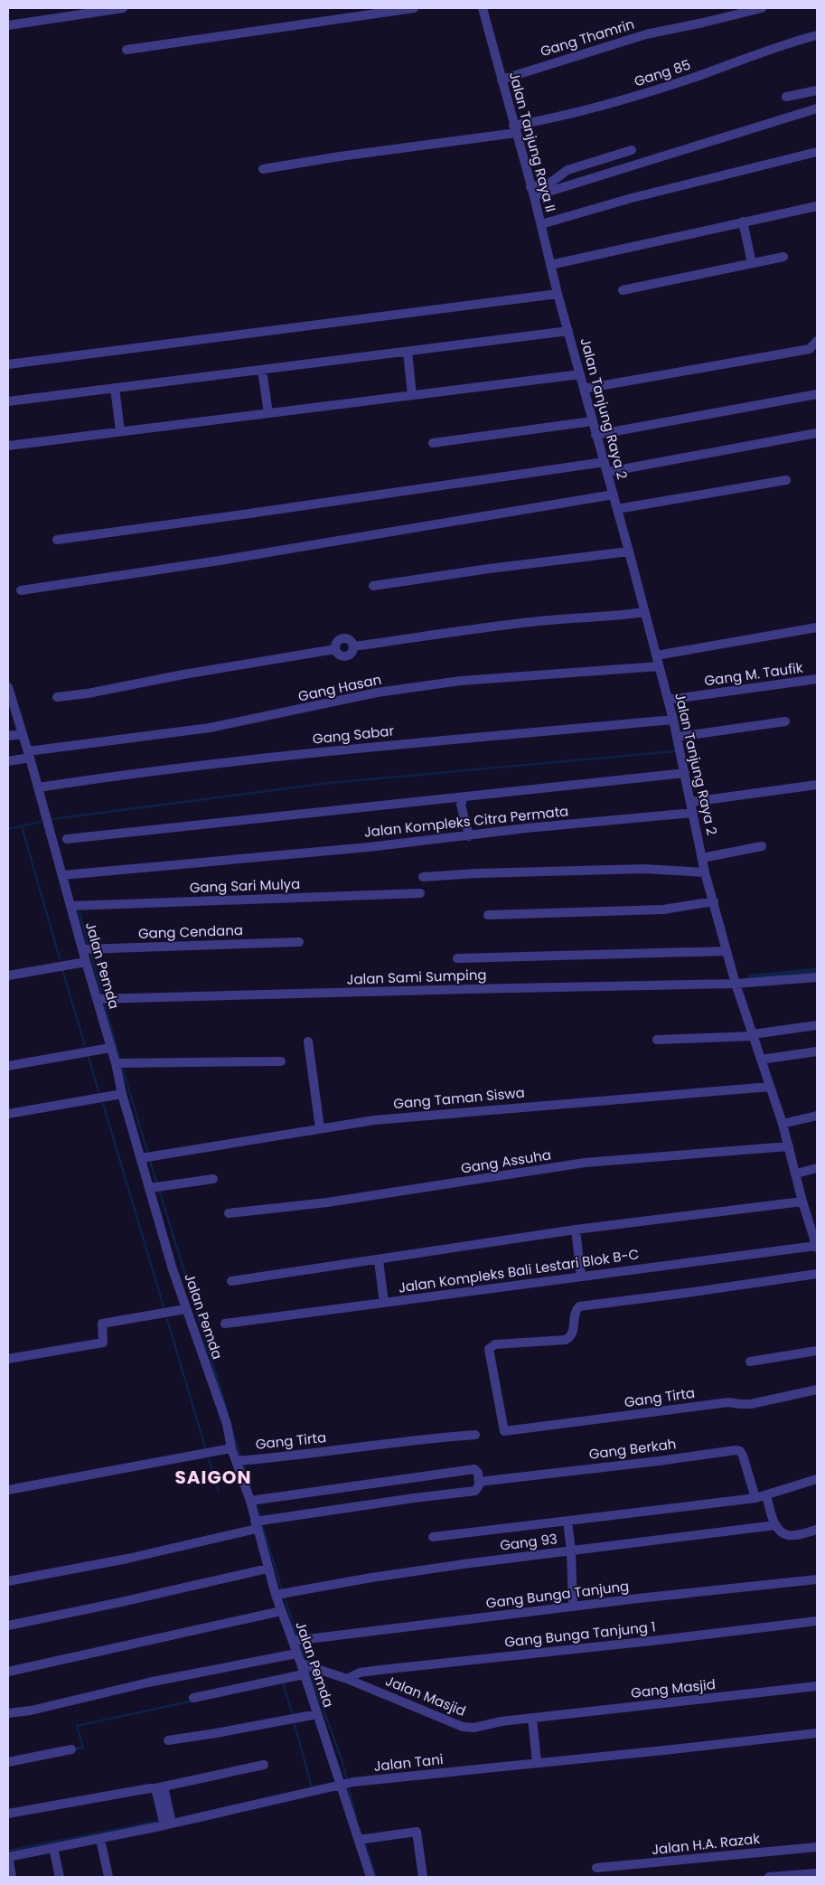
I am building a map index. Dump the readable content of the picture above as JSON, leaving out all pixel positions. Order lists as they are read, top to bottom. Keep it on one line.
{"streets":{"street":["Gang Thamrin","Gang 85","Jalan Tanjung Raya II","Jalan Tanjung Raya 2","Gang M. Taufik","Gang Hasan","Gang Sabar","Jalan Kompleks Citra Permata","Gang Sari Mulya","Gang Cendana","Jalan Pemda","Jalan Sami Sumping","Gang Taman Siswa","Gang Assuha","Jalan Kompleks Bali Lestari Blok B-C","Gang Tirta","Gang Berkah","Gang 93","Gang Bunga Tanjung","Gang Bunga Tanjung 1","Gang Masjid","Jalan Masjid","Jalan Tani","Jalan H.A. Razak"]},"crossings":[["Gang Thamrin","Jalan Tanjung Raya II"],["Gang 85","Jalan Tanjung Raya II"],["Jalan Tanjung Raya II","Jalan Tanjung Raya 2"],["Jalan Tanjung Raya 2","Gang M. Taufik"],["Jalan Tanjung Raya 2","Gang Hasan"],["Jalan Tanjung Raya 2","Gang Sabar"],["Jalan Tanjung Raya 2","Jalan Kompleks Citra Permata"],["Jalan Tanjung Raya 2","Jalan Sami Sumping"],["Jalan Tanjung Raya 2","Gang Taman Siswa"],["Jalan Tanjung Raya 2","Gang Assuha"],["Jalan Tanjung Raya 2","Jalan Kompleks Bali Lestari Blok B-C"],["Gang Hasan","Jalan Pemda"],["Gang Sabar","Jalan Pemda"],["Jalan Kompleks Citra Permata","Jalan Pemda"],["Gang Sari Mulya","Jalan Pemda"],["Gang Cendana","Jalan Pemda"],["Jalan Pemda","Jalan Sami Sumping"],["Jalan Pemda","Gang Taman Siswa"],["Jalan Pemda","Gang Tirta"],["Jalan Pemda","Gang Berkah"],["Jalan Pemda","Gang 93"],["Jalan Pemda","Gang Bunga Tanjung"],["Jalan Pemda","Jalan Masjid"],["Jalan Pemda","Jalan Tani"],["Gang Bunga Tanjung 1","Jalan Masjid"],["Gang Masjid","Jalan Masjid"]],"districts":["SAIGON"]}
